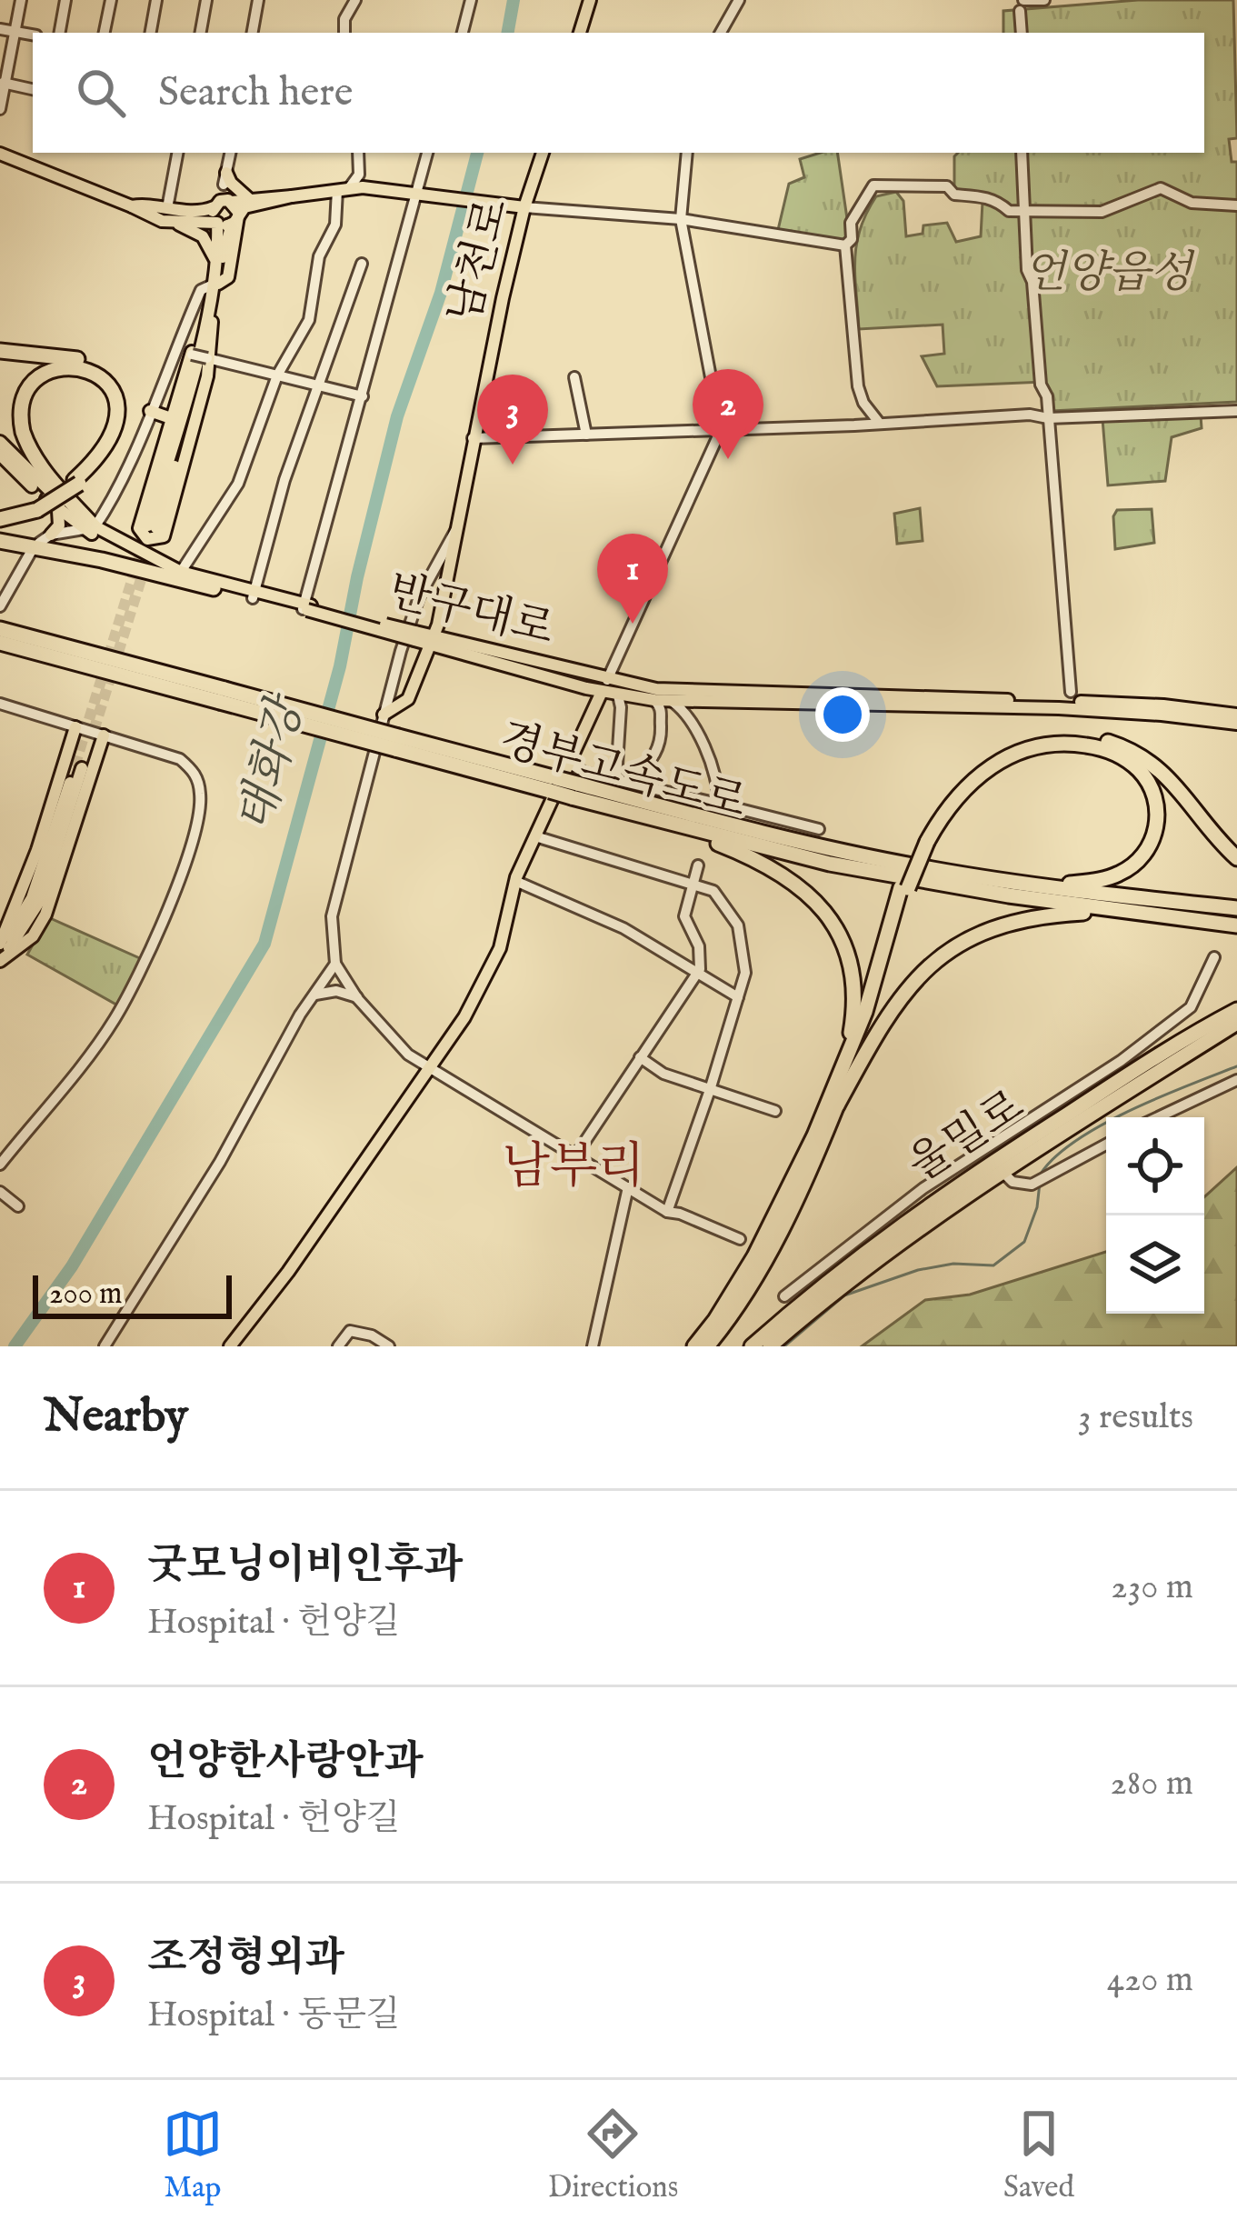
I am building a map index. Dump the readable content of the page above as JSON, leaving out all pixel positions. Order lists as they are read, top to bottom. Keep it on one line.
{"streets":{"highway":["경부고속도로","울밀로"],"main road":["남천로","반구대로"]},"crossings":[["남천로","반구대로"]],"districts":["남부리"],"water":["태화강"],"parks":["언양읍성"],"scale_bar":"200 m","page":{"search":"Search here","pins":["2","3","1"],"scale":"200 m","heading":["Nearby","3 results"],"list":[{"mark":"1","name":"굿모닝이비인후과","note":"Hospital · 헌양길","value":"230 m"},{"mark":"2","name":"언양한사랑안과","note":"Hospital · 헌양길","value":"280 m"},{"mark":"3","name":"조정형외과","note":"Hospital · 동문길","value":"420 m"}],"nav":["Map","Directions","Saved"]}}
